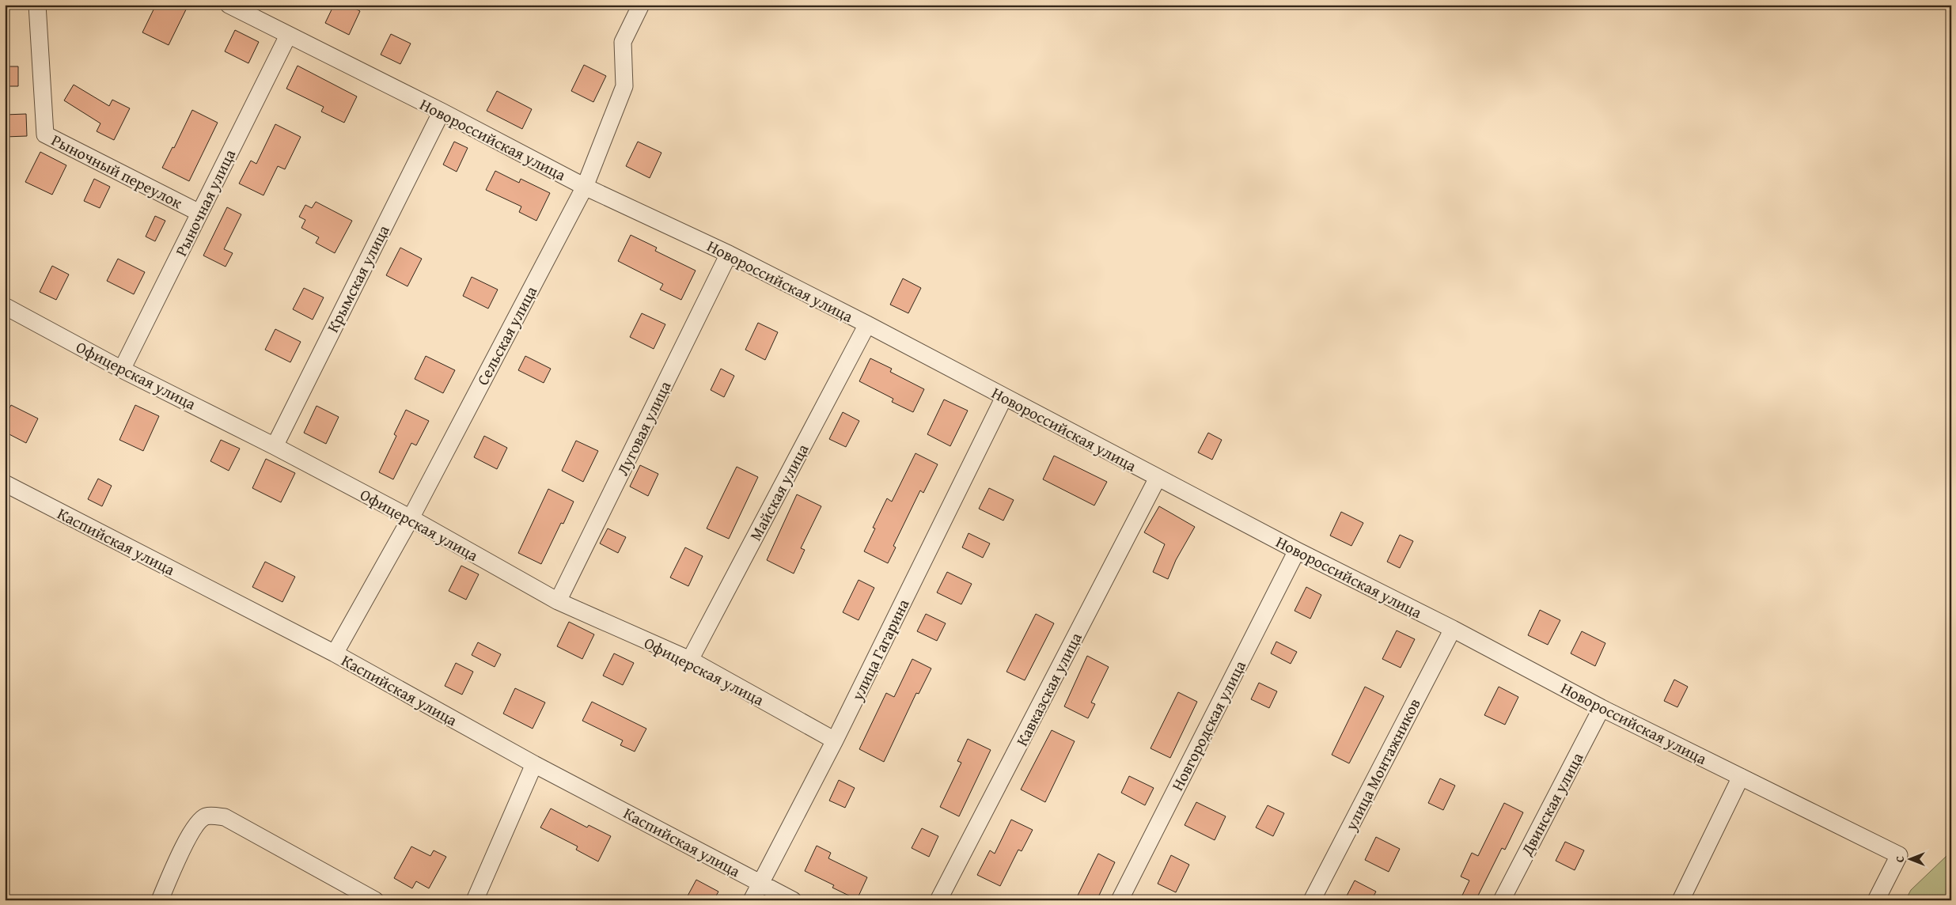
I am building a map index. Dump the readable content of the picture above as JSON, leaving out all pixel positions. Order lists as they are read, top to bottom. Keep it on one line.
{"streets":{"street":["Новороссийская улица","Рыночный переулок","Рыночная улица","Крымская улица","Сельская улица","Офицерская улица","Луговая улица","Майская улица","Каспийская улица","улица Гагарина","Кавказская улица","Новгородская улица","улица Монтажников","Двинская улица"]},"crossings":[["Новороссийская улица","Рыночная улица"],["Новороссийская улица","Крымская улица"],["Новороссийская улица","Сельская улица"],["Новороссийская улица","Луговая улица"],["Новороссийская улица","Майская улица"],["Новороссийская улица","улица Гагарина"],["Новороссийская улица","Кавказская улица"],["Новороссийская улица","Новгородская улица"],["Новороссийская улица","улица Монтажников"],["Новороссийская улица","Двинская улица"],["Рыночный переулок","Рыночная улица"],["Рыночная улица","Офицерская улица"],["Крымская улица","Офицерская улица"],["Сельская улица","Офицерская улица"],["Сельская улица","Каспийская улица"],["Офицерская улица","Луговая улица"],["Офицерская улица","Майская улица"],["Офицерская улица","улица Гагарина"],["Каспийская улица","улица Гагарина"]],"north":"left"}
